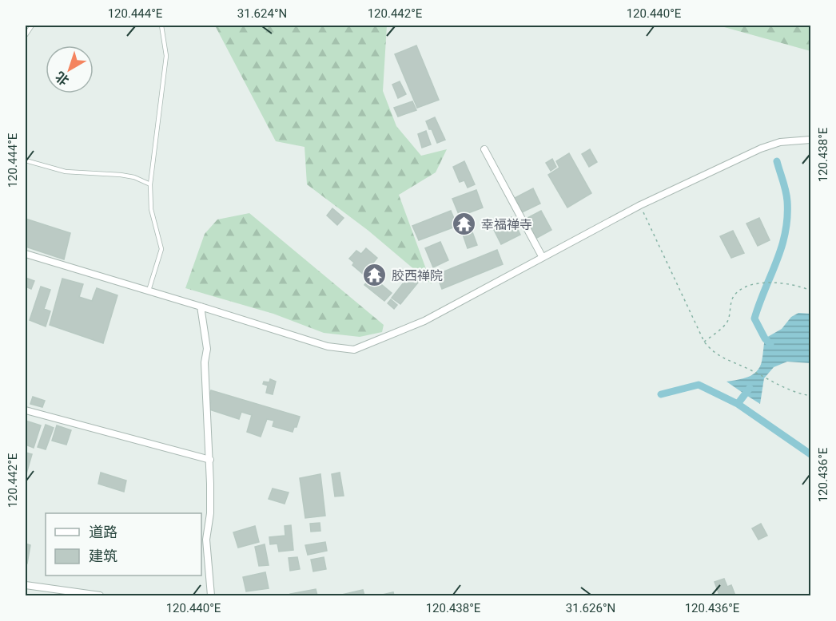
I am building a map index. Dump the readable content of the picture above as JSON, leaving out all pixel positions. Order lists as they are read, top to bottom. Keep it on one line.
{"places":{"temple":["幸福禅寺","胶西禅院"]},"legend":["道路","建筑"],"north":"bottom left","coordinates":["120.444°E","31.624°N","120.442°E","120.440°E","120.438°E","120.436°E","31.626°N"]}
